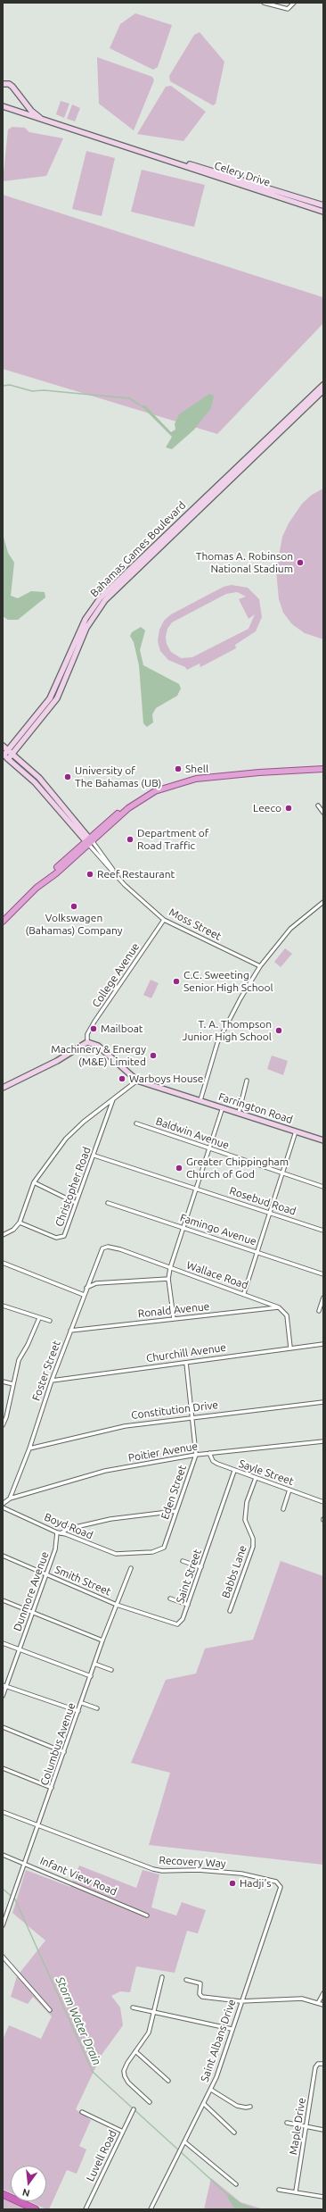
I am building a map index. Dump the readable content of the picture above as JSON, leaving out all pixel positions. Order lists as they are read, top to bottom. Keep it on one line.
{"streets":{"main road":["Celery Drive","Bahamas Games Boulevard","Farrington Road"],"street":["Moss Street","College Avenue","Baldwin Avenue","Christopher Road","Rosebud Road","Famingo Avenue","Wallace Road","Ronald Avenue","Churchill Avenue","Foster Street","Constitution Drive","Poitier Avenue","Sayle Street","Eden Street","Boyd Road","Babbs Lane","Saint Street","Smith Street","Dunmore Avenue","Columbus Avenue","Recovery Way","Infant View Road","Saint Albans Drive","Maple Drive","Luvell Road"]},"crossings":[["Moss Street","College Avenue"],["Christopher Road","Rosebud Road"],["Wallace Road","Ronald Avenue"],["Wallace Road","Foster Street"],["Ronald Avenue","Foster Street"],["Churchill Avenue","Foster Street"],["Churchill Avenue","Eden Street"],["Foster Street","Constitution Drive"],["Foster Street","Poitier Avenue"],["Constitution Drive","Eden Street"],["Poitier Avenue","Sayle Street"],["Poitier Avenue","Eden Street"],["Sayle Street","Babbs Lane"],["Sayle Street","Saint Street"],["Eden Street","Boyd Road"],["Boyd Road","Dunmore Avenue"],["Saint Street","Smith Street"],["Saint Street","Columbus Avenue"],["Smith Street","Dunmore Avenue"],["Smith Street","Columbus Avenue"],["Columbus Avenue","Recovery Way"],["Columbus Avenue","Infant View Road"],["Recovery Way","Saint Albans Drive"]],"water":["Storm Water Drain"],"places":["Thomas A. Robinson National Stadium","Shell","University of The Bahamas (UB)","Leeco","Department of Road Traffic","Reef Restaurant","Volkswagen (Bahamas) Company","C.C. Sweeting Senior High School","Mailboat","T. A. Thompson Junior High School","Machinery & Energy (M&E) Limited","Warboys House","Greater Chippingham Church of God","Hadji's"],"north":"bottom"}
